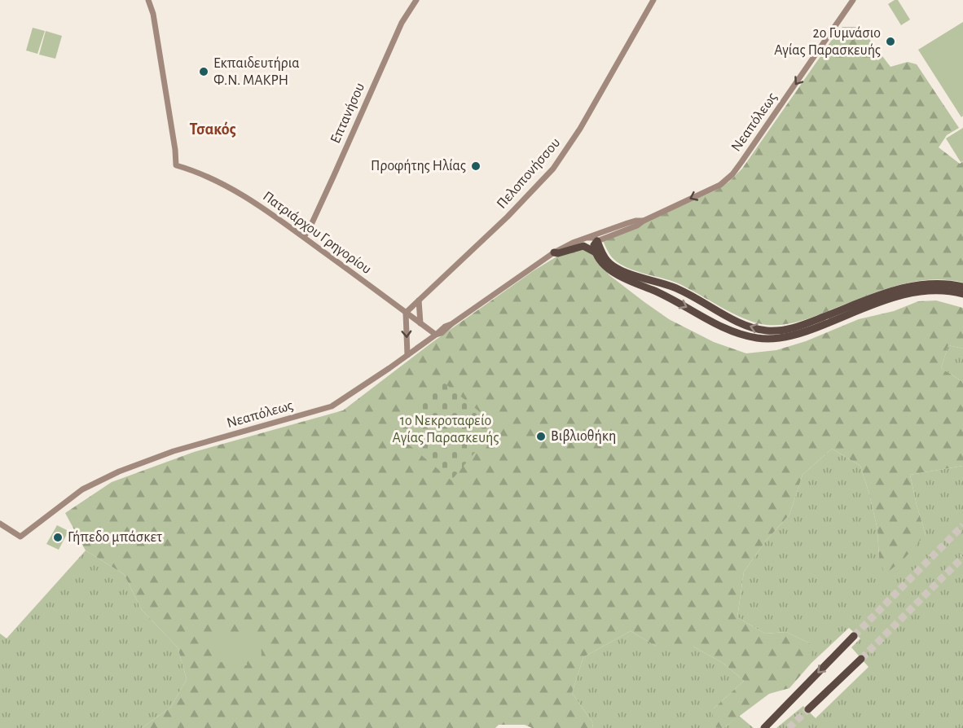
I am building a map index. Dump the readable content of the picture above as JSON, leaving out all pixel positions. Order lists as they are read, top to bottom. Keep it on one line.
{"streets":{"street":["Επτανήσου","Νεαπόλεως","Πελοπονήσσου","Πατριάρχου Γρηγορίου"]},"crossings":[["Επτανήσου","Πατριάρχου Γρηγορίου"],["Νεαπόλεως","Πατριάρχου Γρηγορίου"],["Πελοπονήσσου","Πατριάρχου Γρηγορίου"]],"districts":["Τσακός"],"parks":["1ο Νεκροταφείο Αγίας Παρασκευής"],"places":["2ο Γυμνάσιο Αγίας Παρασκευής","Εκπαιδευτήρια Φ.Ν. ΜΑΚΡΗ","Προφήτης Ηλίας","Βιβλιοθήκη","Γήπεδο μπάσκετ"]}
